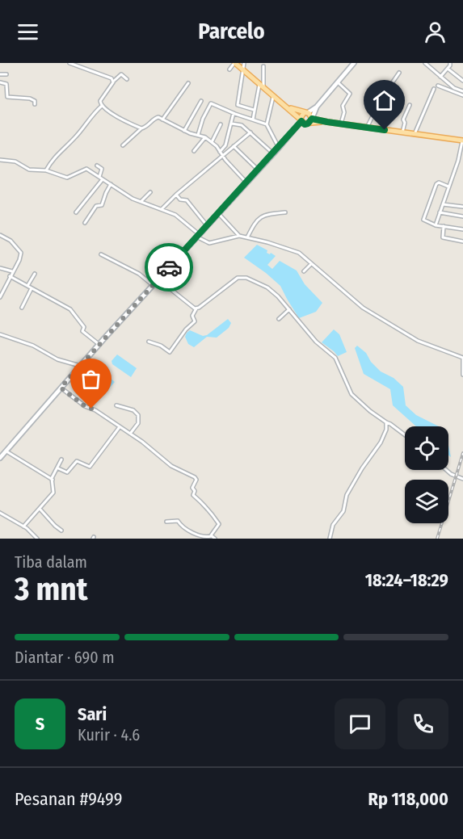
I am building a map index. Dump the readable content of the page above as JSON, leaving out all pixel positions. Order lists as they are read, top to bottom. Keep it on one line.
{"page":{"header":"Parcelo","heading":["3 mnt","Tiba dalam","18:24–18:29"],"panel":["Sari","Kurir · 4.6","Pesanan #9499","Rp 118,000"],"bar":"Diantar · 690 m","round":"S"}}
